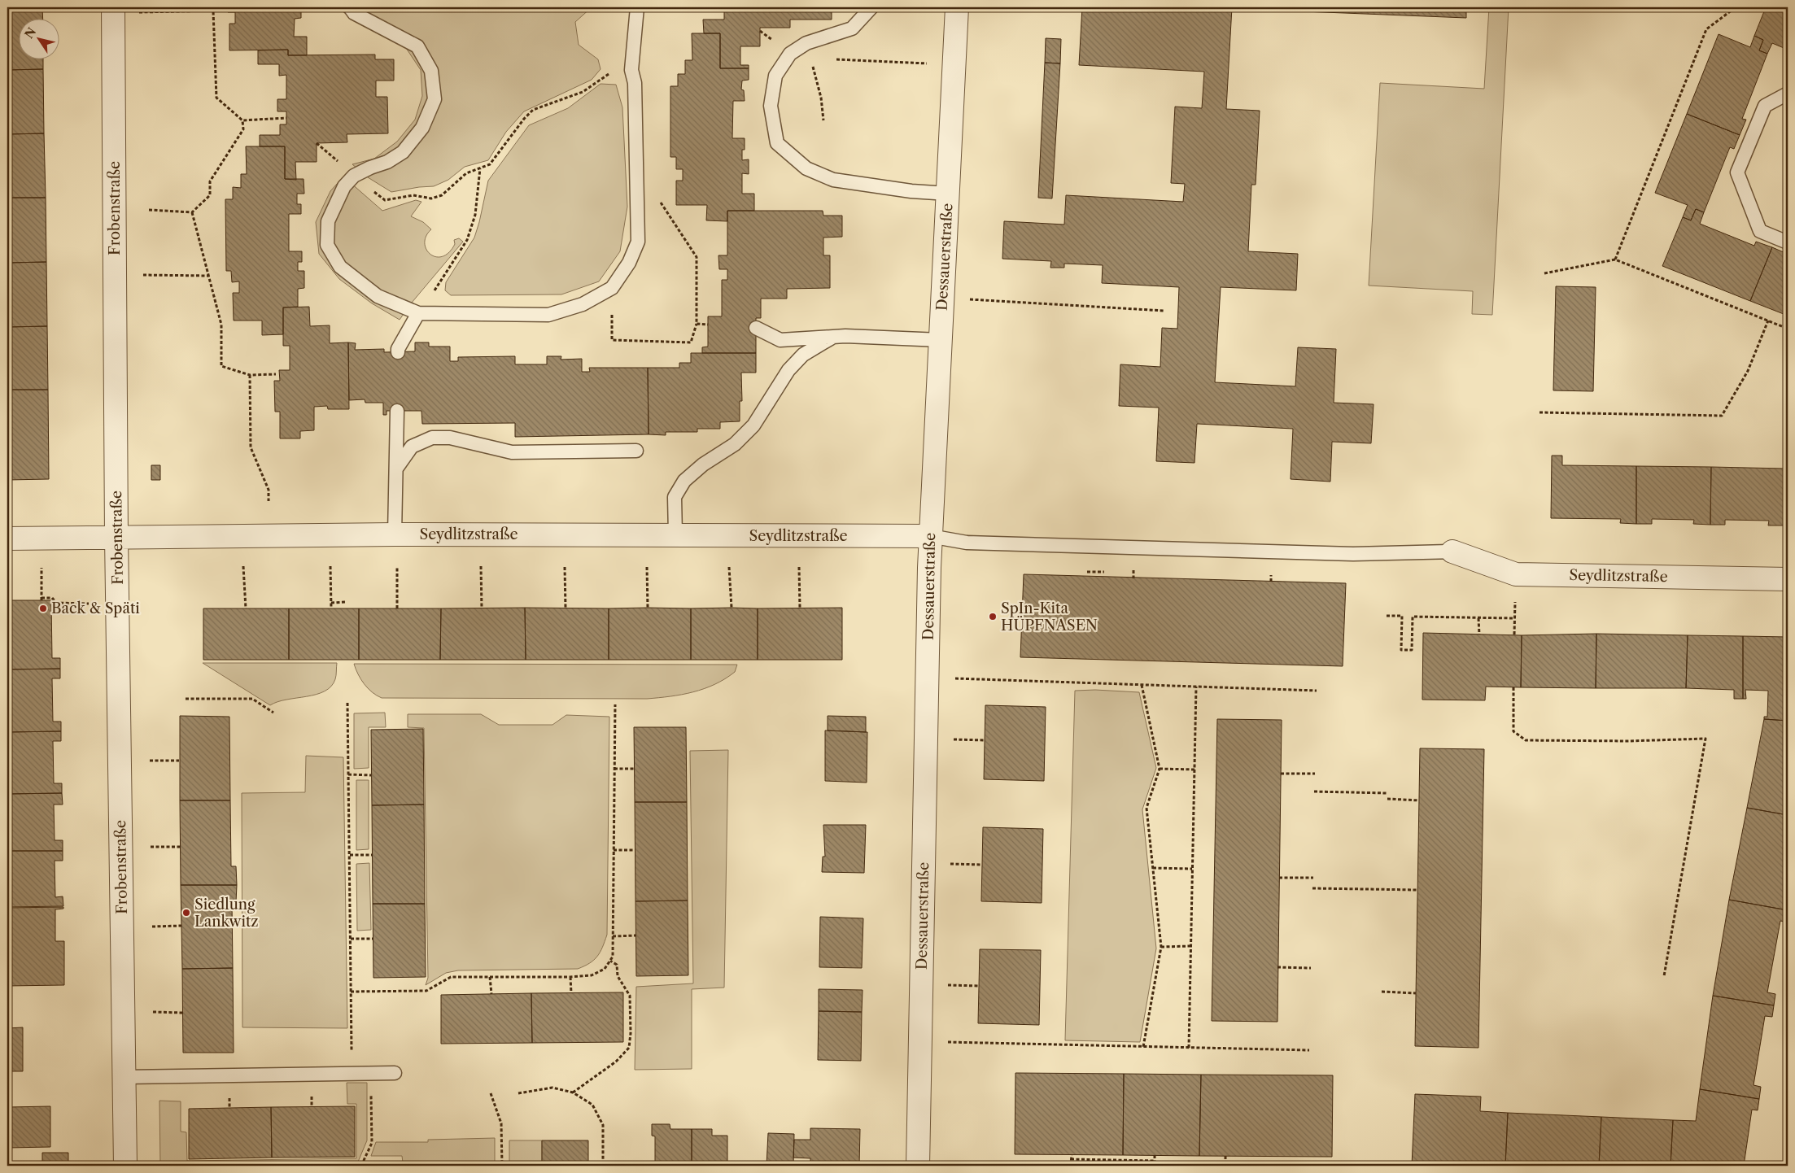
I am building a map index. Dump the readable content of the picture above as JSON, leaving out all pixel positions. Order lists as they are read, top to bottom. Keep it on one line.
{"streets":{"street":["Frobenstraße","Dessauerstraße","Seydlitzstraße"]},"crossings":[["Frobenstraße","Seydlitzstraße"],["Dessauerstraße","Seydlitzstraße"]],"places":["Back & Späti","SpIn-Kita HÜPFNASEN","Siedlung Lankwitz"],"north":"top left"}
